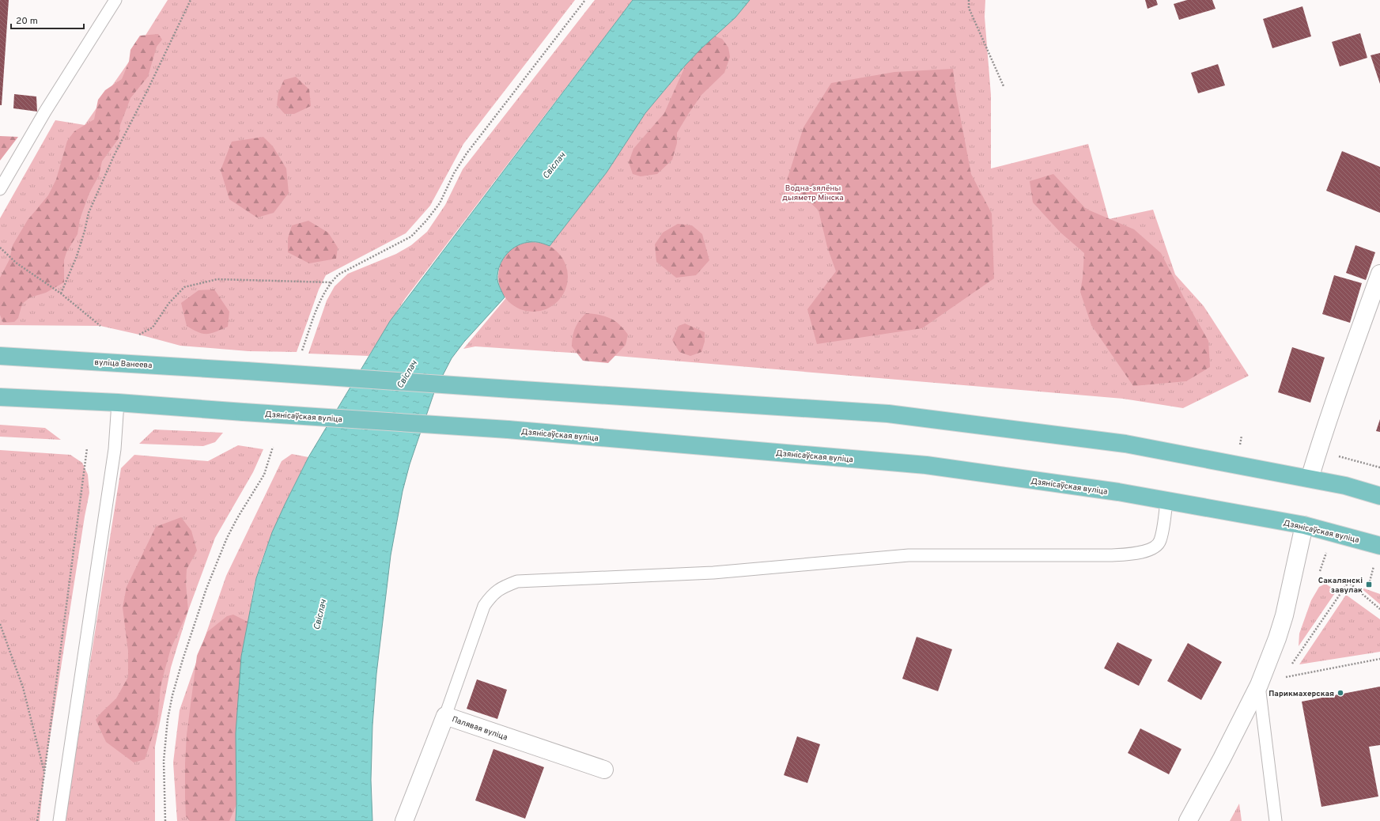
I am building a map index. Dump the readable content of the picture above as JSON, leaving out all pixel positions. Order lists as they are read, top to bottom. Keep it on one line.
{"streets":{"main road":["вуліца Ванеева","Дзянісаўская вуліца"],"street":["Палявая вуліца"]},"water":["Свіслач"],"parks":["Водна-зялёны дыяметр Мінска"],"places":{"transit":["Сакалянскі завулак"],"other":["Парикмахерская"]},"scale_bar":"20 m"}
